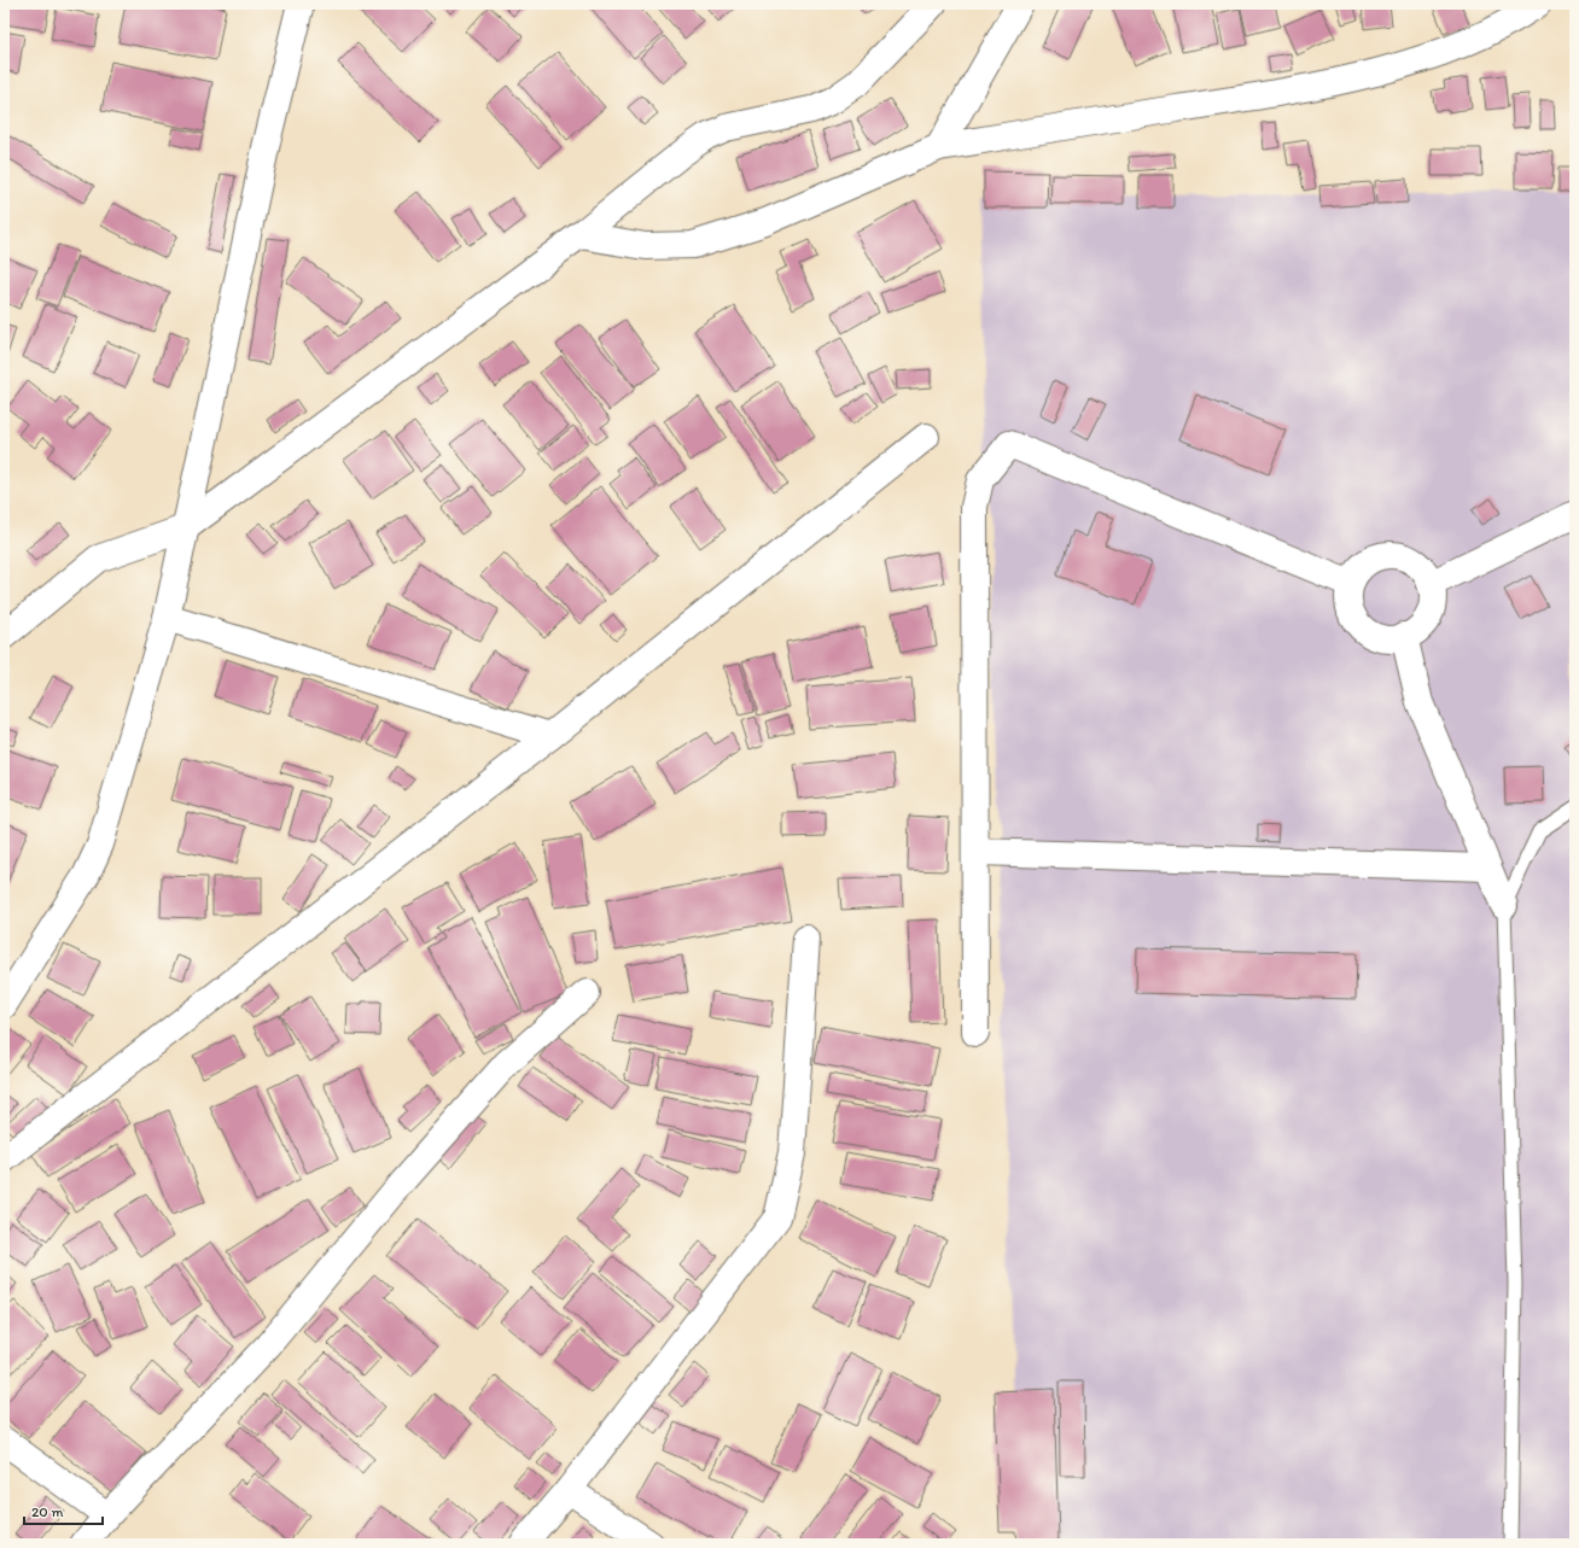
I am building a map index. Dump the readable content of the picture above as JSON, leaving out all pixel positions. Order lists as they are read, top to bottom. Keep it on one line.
{"scale_bar":"20 m"}
